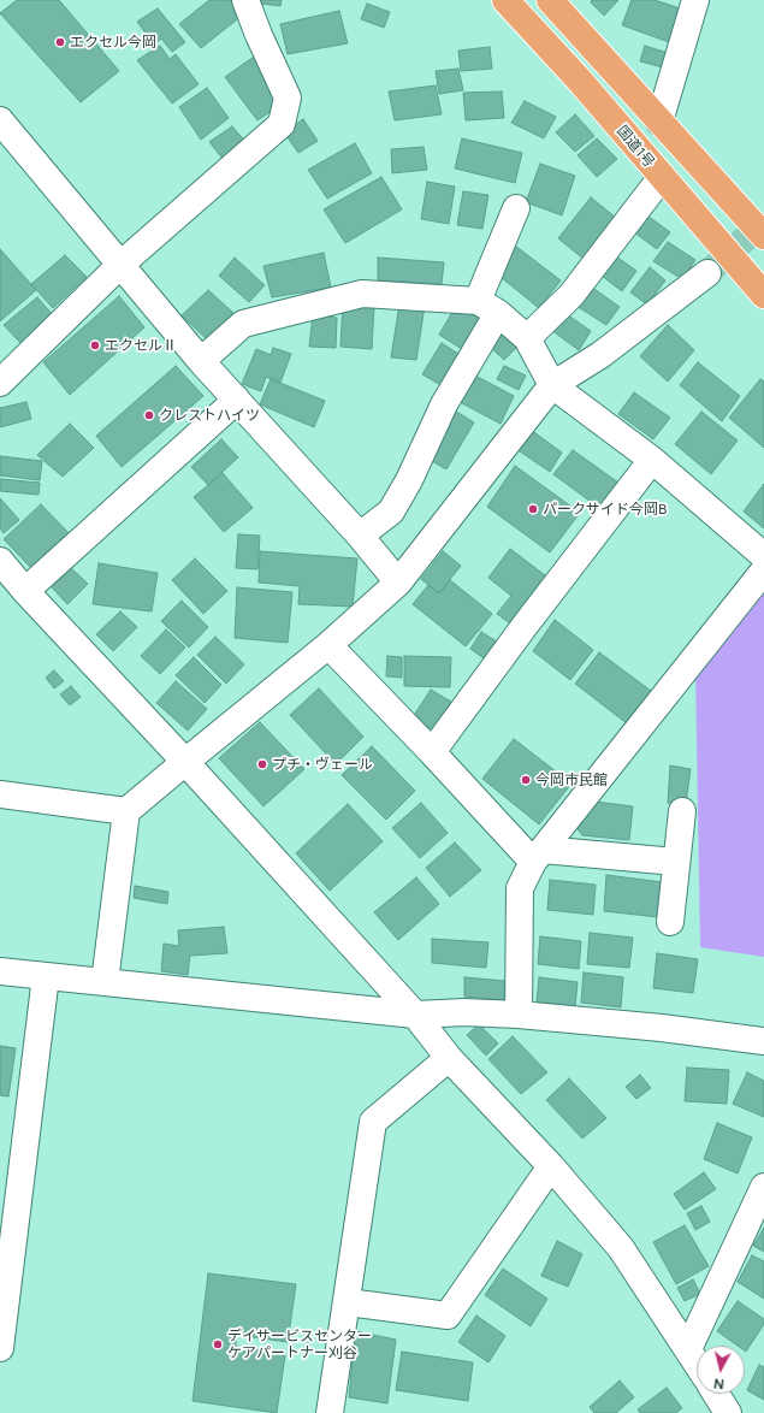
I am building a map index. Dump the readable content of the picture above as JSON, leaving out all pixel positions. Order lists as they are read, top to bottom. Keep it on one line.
{"streets":{"highway":["国道1号"]},"places":["エクセル今岡","エクセルⅡ","クレストハイツ","パークサイド今岡B","プチ・ヴェール","今岡市民館","デイサービスセンター ケアパートナー刈谷"],"north":"bottom"}
